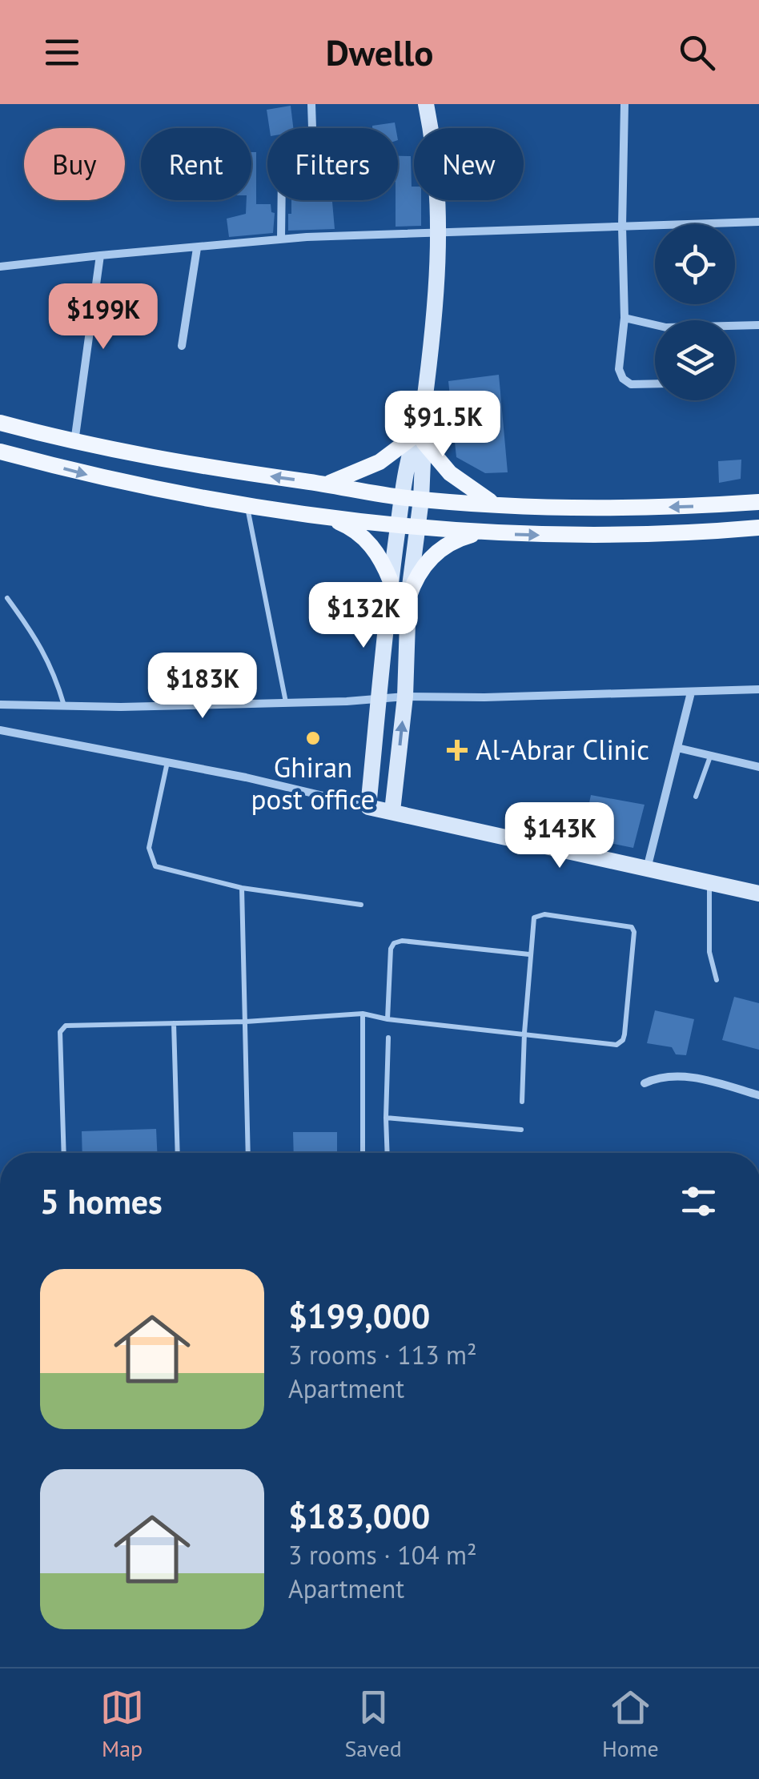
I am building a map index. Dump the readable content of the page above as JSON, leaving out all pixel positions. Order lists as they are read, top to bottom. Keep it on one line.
{"places":{"other":["Ghiran post office"],"health":["Al-Abrar Clinic"]},"page":{"header":"Dwello","chip":["Buy","Rent","Filters","New"],"price":["$199K","$91.5K","$132K","$183K","$143K"],"heading":"5 homes","list":[{"name":"$199,000","note":"3 rooms · 113 m² · Apartment"},{"name":"$183,000","note":"3 rooms · 104 m² · Apartment"}],"tabs":["Map","Saved","Home"]}}
